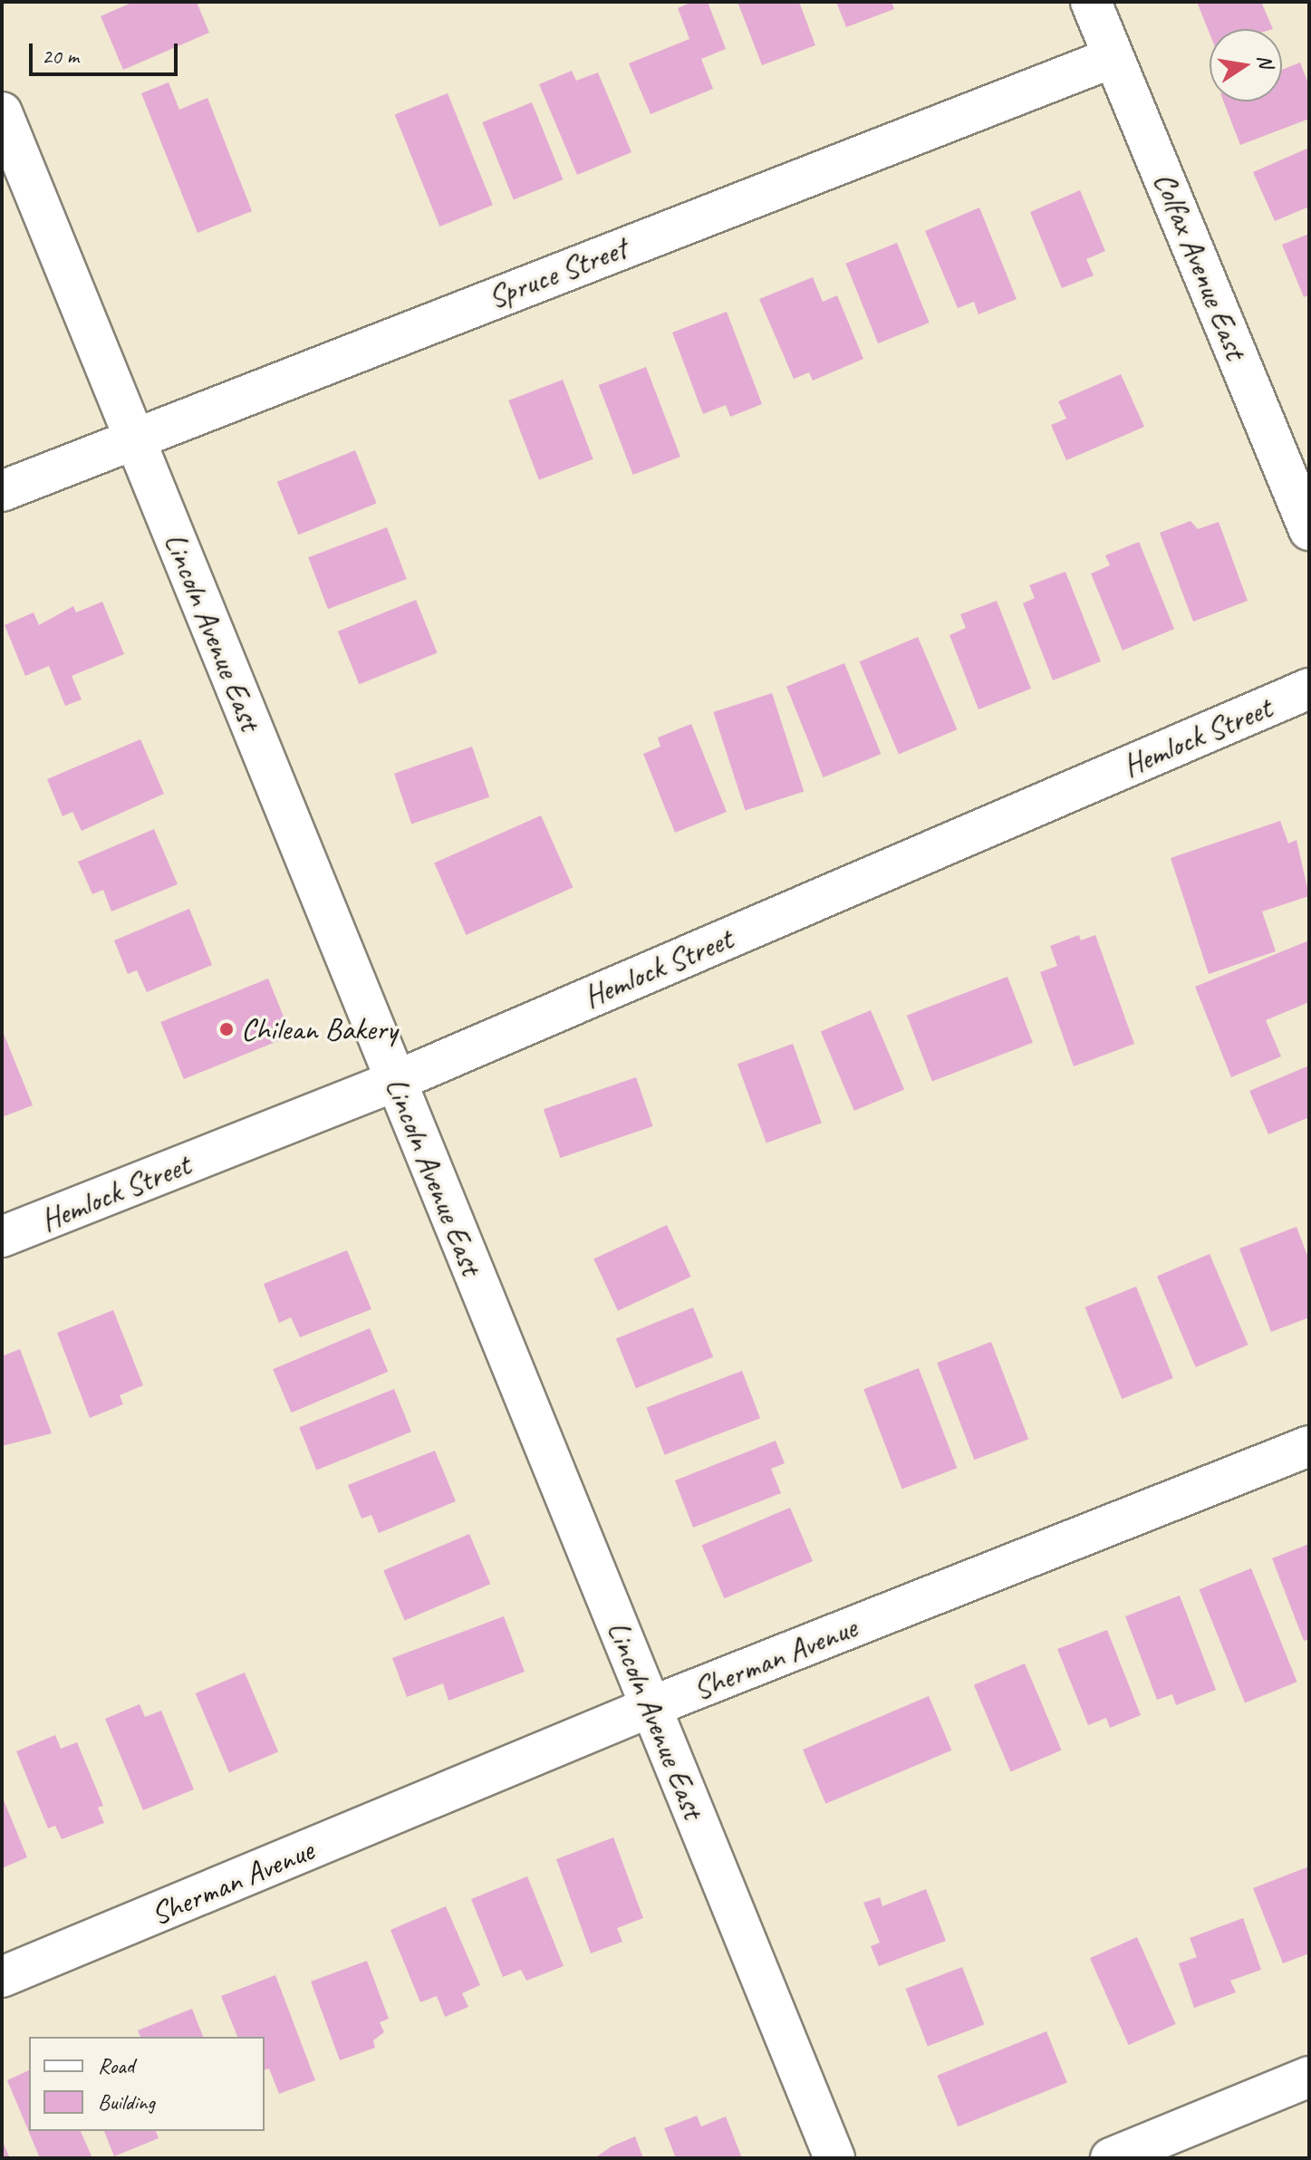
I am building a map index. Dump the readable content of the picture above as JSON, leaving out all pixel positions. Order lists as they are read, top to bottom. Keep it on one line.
{"streets":{"street":["Colfax Avenue East","Spruce Street","Lincoln Avenue East","Hemlock Street","Sherman Avenue"]},"crossings":[["Colfax Avenue East","Spruce Street"],["Spruce Street","Lincoln Avenue East"],["Lincoln Avenue East","Hemlock Street"],["Lincoln Avenue East","Sherman Avenue"]],"places":["Chilean Bakery"],"legend":["Road","Building"],"scale_bar":"20 m","north":"right"}
